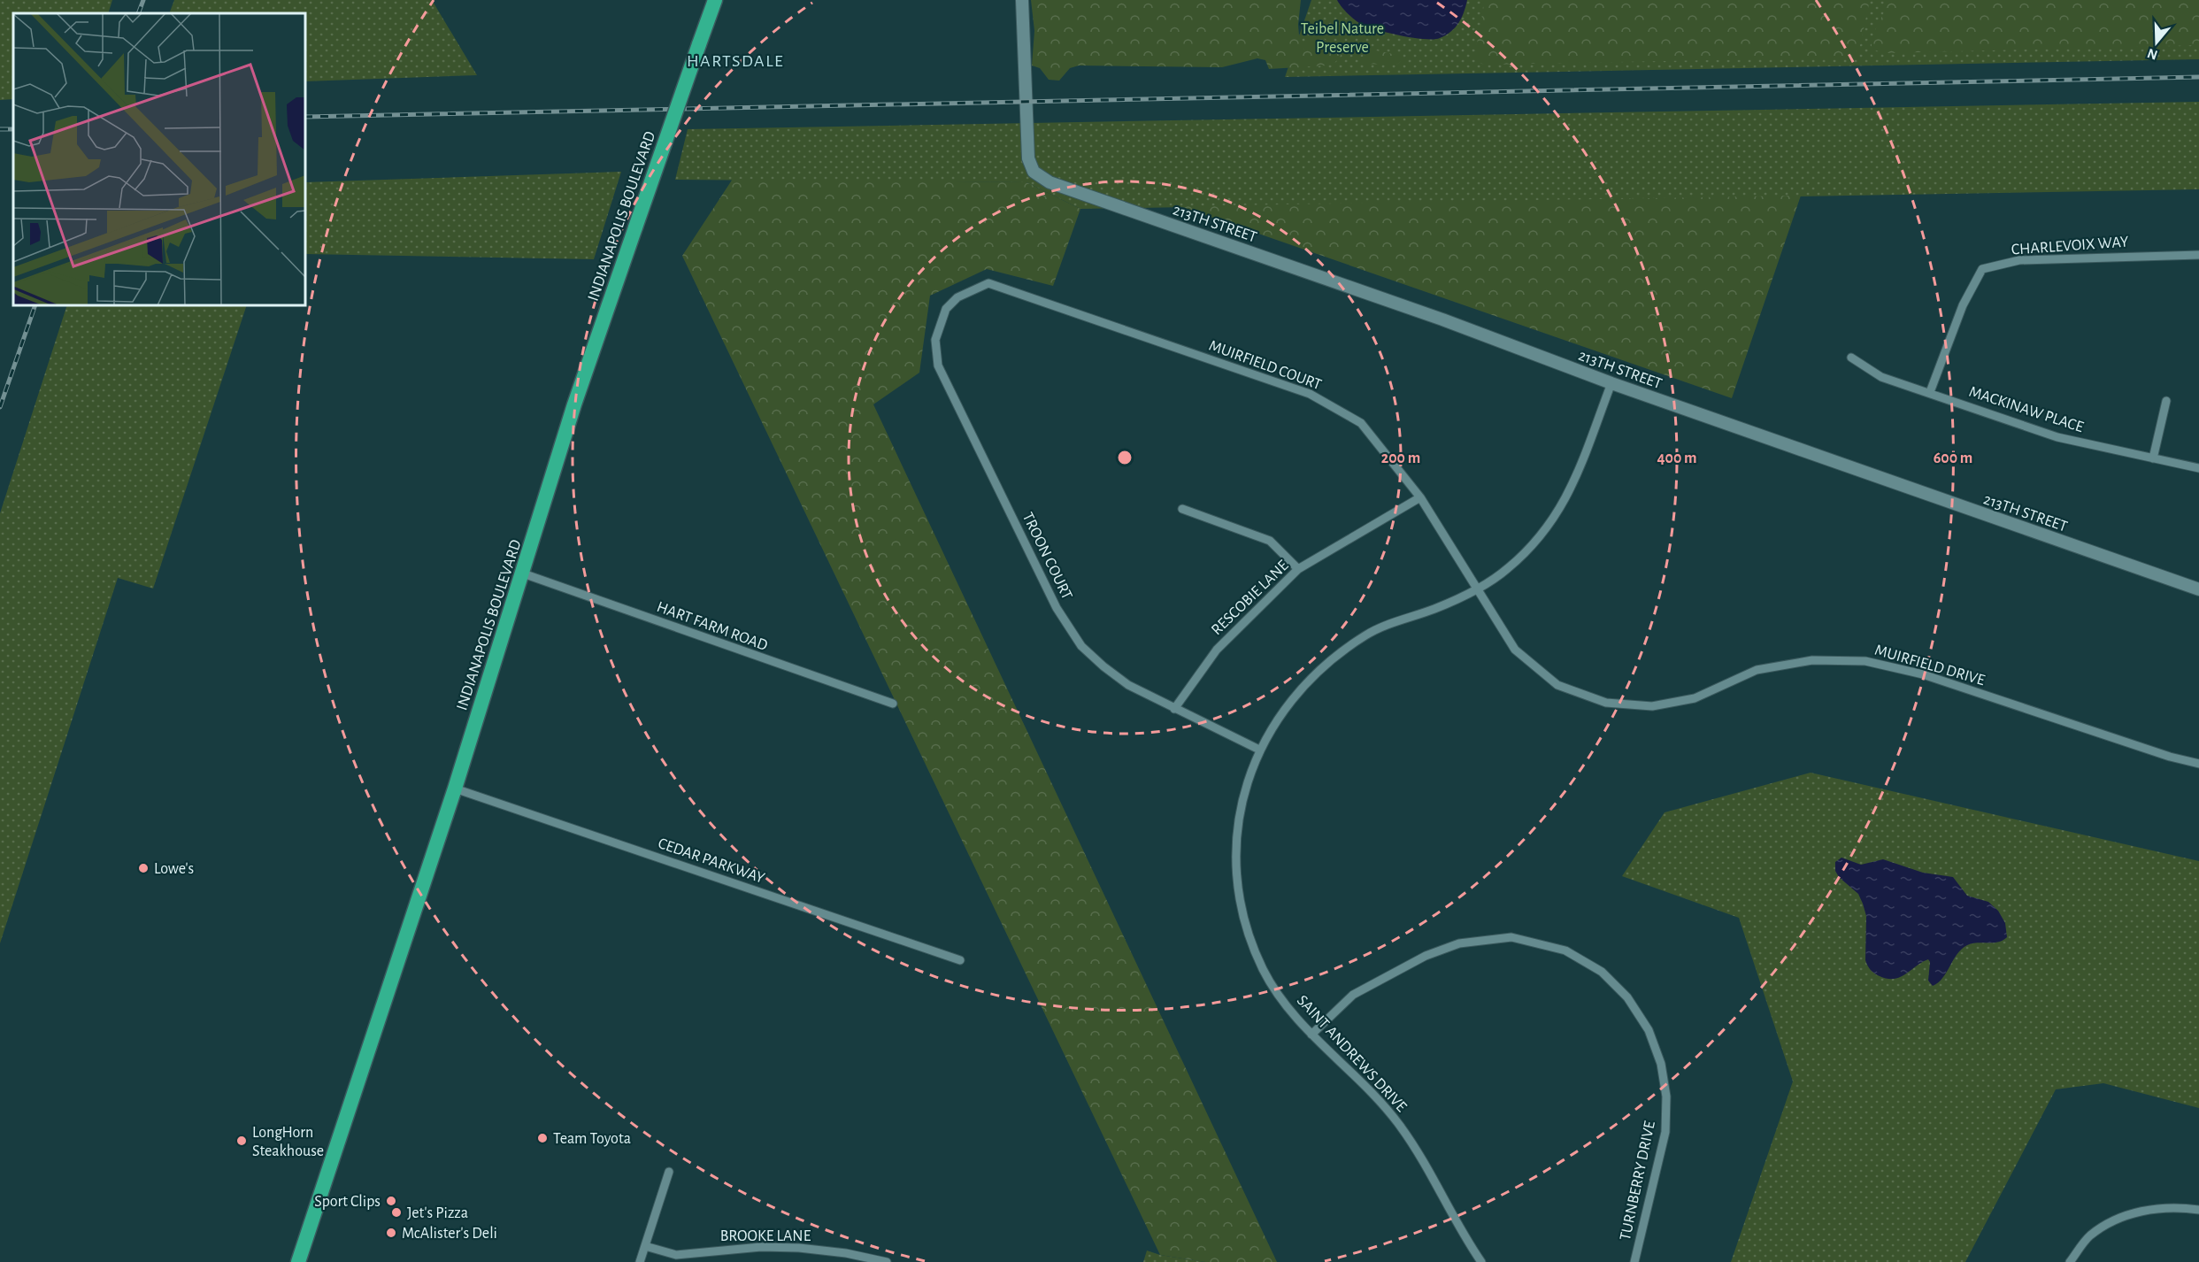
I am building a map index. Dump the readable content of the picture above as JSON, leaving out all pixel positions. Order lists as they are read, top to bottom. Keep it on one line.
{"streets":{"highway":["INDIANAPOLIS BOULEVARD"],"street":["213TH STREET","CHARLEVOIX WAY","MUIRFIELD COURT","MACKINAW PLACE","TROON COURT","RESCOBIE LANE","HART FARM ROAD","MUIRFIELD DRIVE","CEDAR PARKWAY","SAINT ANDREWS DRIVE","TURNBERRY DRIVE","BROOKE LANE"]},"crossings":[["INDIANAPOLIS BOULEVARD","HART FARM ROAD"],["INDIANAPOLIS BOULEVARD","CEDAR PARKWAY"],["213TH STREET","SAINT ANDREWS DRIVE"],["CHARLEVOIX WAY","MACKINAW PLACE"],["MUIRFIELD COURT","TROON COURT"],["MUIRFIELD COURT","RESCOBIE LANE"],["MUIRFIELD COURT","MUIRFIELD DRIVE"],["MUIRFIELD COURT","SAINT ANDREWS DRIVE"],["TROON COURT","RESCOBIE LANE"],["TROON COURT","SAINT ANDREWS DRIVE"],["MUIRFIELD DRIVE","SAINT ANDREWS DRIVE"],["SAINT ANDREWS DRIVE","TURNBERRY DRIVE"]],"districts":["HARTSDALE"],"parks":["Teibel Nature Preserve"],"places":["Lowe's","Team Toyota","LongHorn Steakhouse","Sport Clips","Jet's Pizza","McAlister's Deli"],"north":"bottom","rings":["200 m","400 m","600 m"]}
